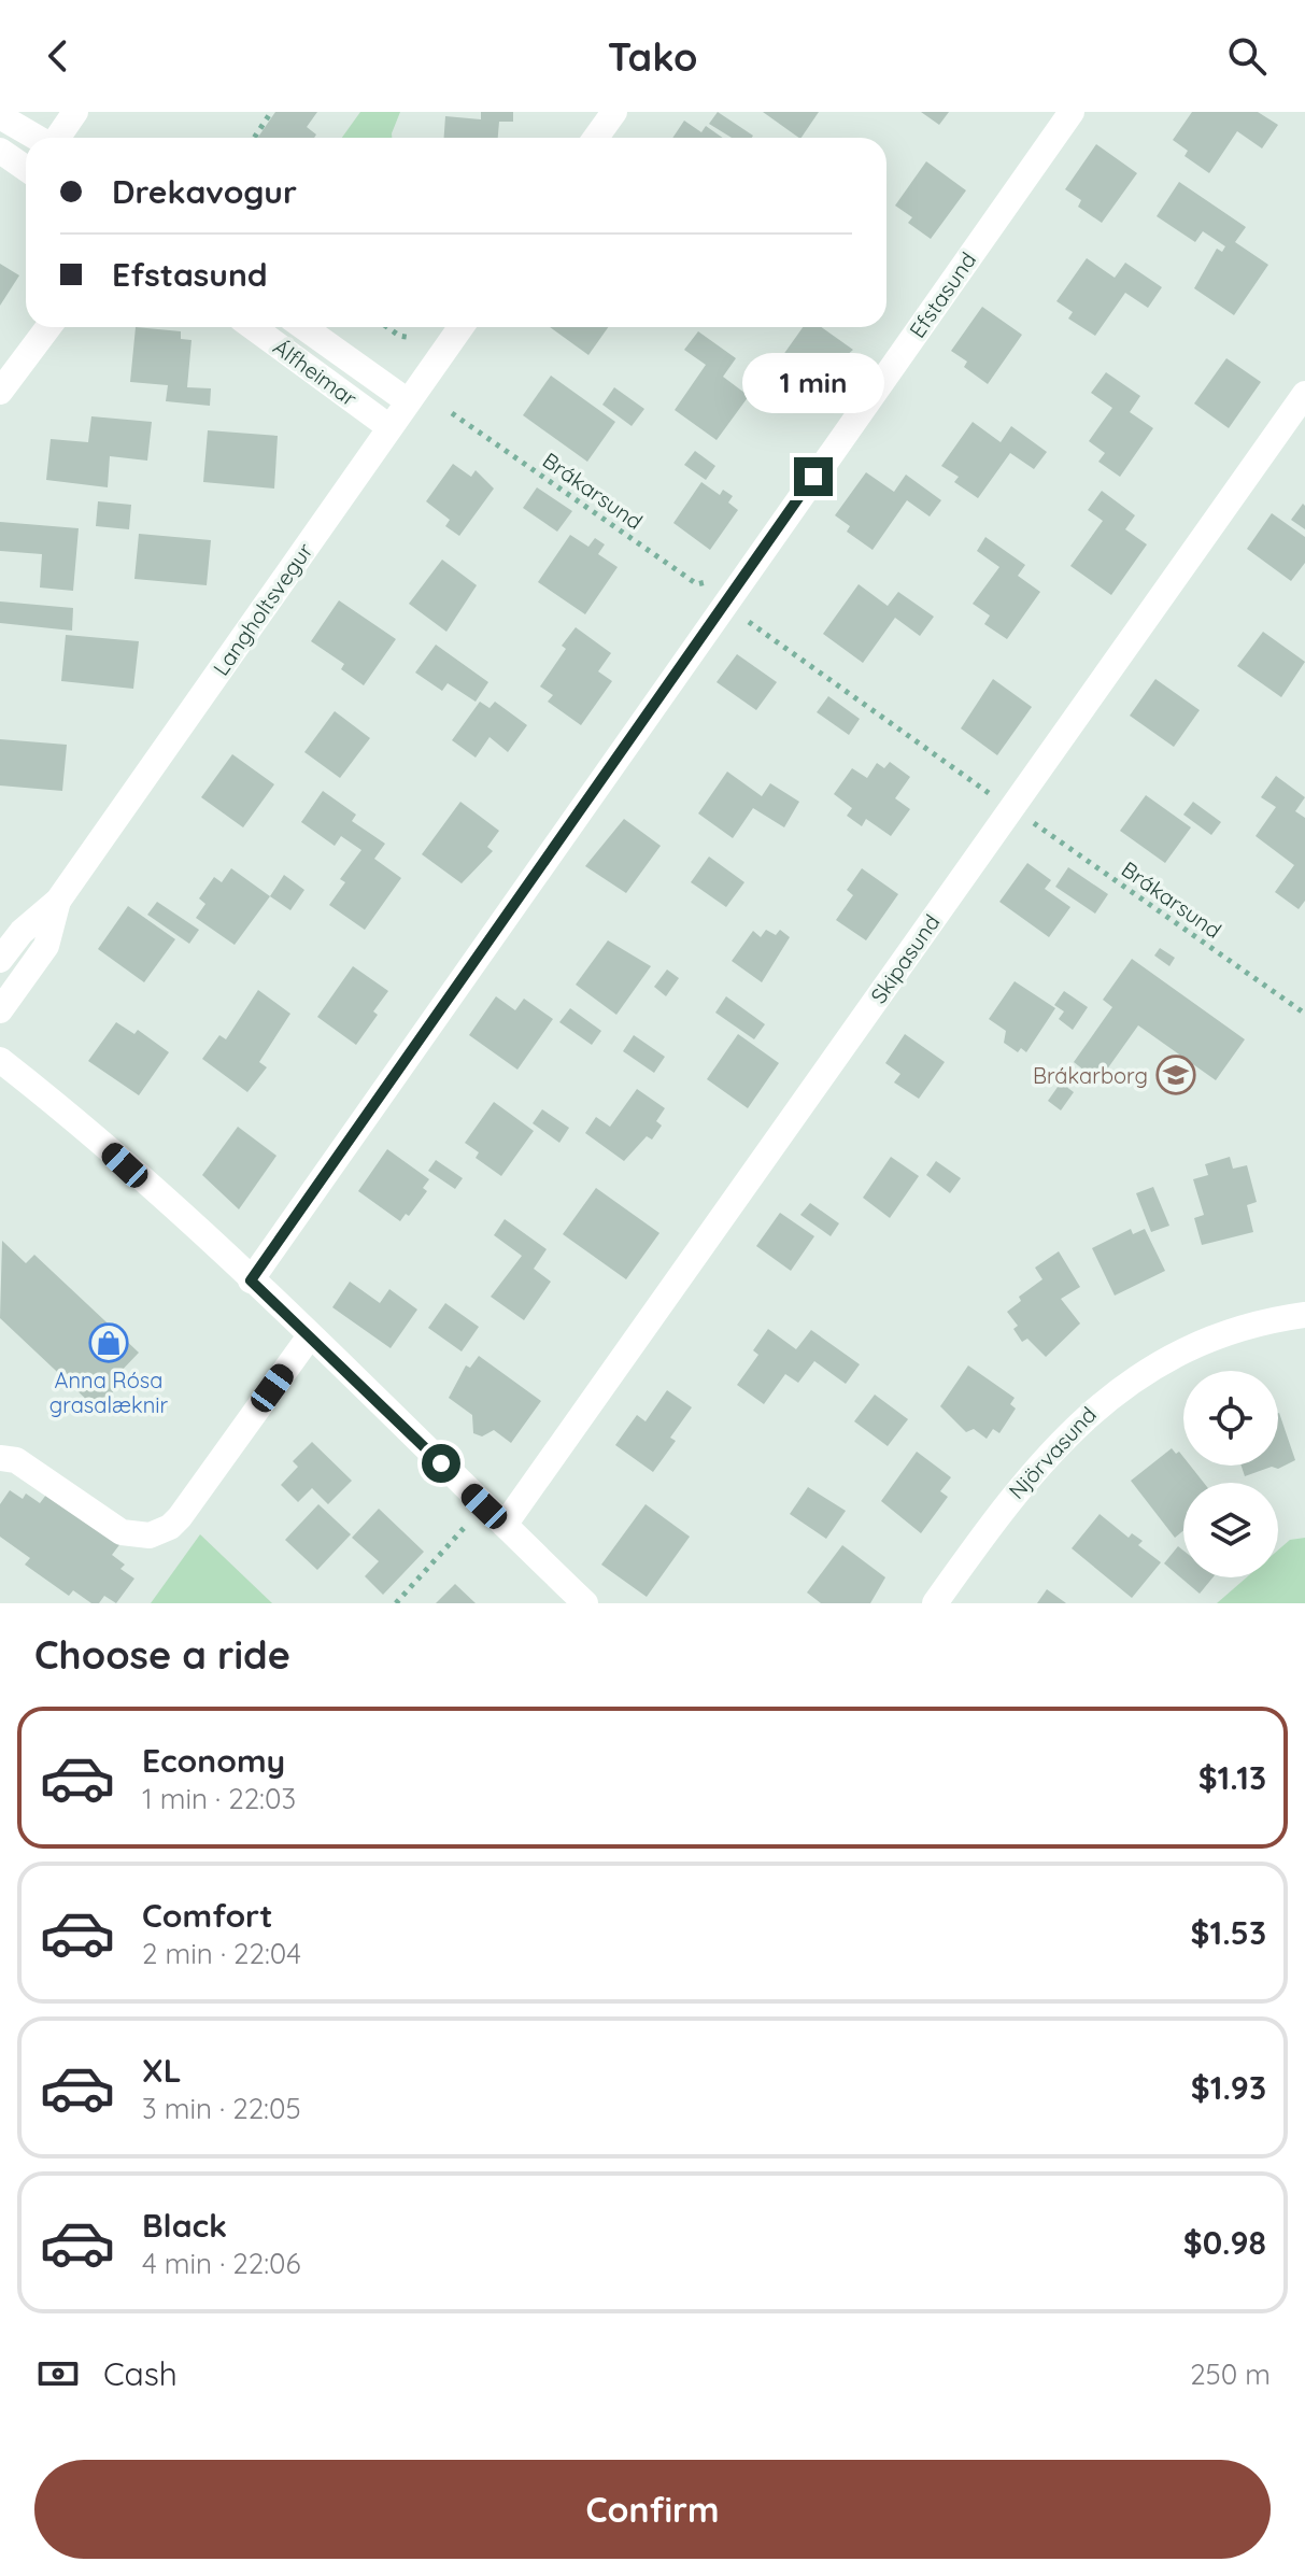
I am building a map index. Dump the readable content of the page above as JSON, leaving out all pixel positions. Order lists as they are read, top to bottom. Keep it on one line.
{"streets":{"street":["Efstasund","Álfheimar","Langholtsvegur","Skipasund","Njörvasund"],"path":["Brákarsund"]},"crossings":[["Álfheimar","Langholtsvegur"]],"places":{"school or university":["Brákarborg"],"shop":["Anna Rósa grasalæknir"]},"page":{"header":"Tako","banner":["Drekavogur","Efstasund"],"bubble":"1 min","heading":"Choose a ride","list":[{"name":"Economy","note":"1 min · 22:03","value":"$1.13"},{"name":"Comfort","note":"2 min · 22:04","value":"$1.53"},{"name":"XL","note":"3 min · 22:05","value":"$1.93"},{"name":"Black","note":"4 min · 22:06","value":"$0.98"}],"pay":["Cash","250 m"],"buttons":"Confirm"}}
